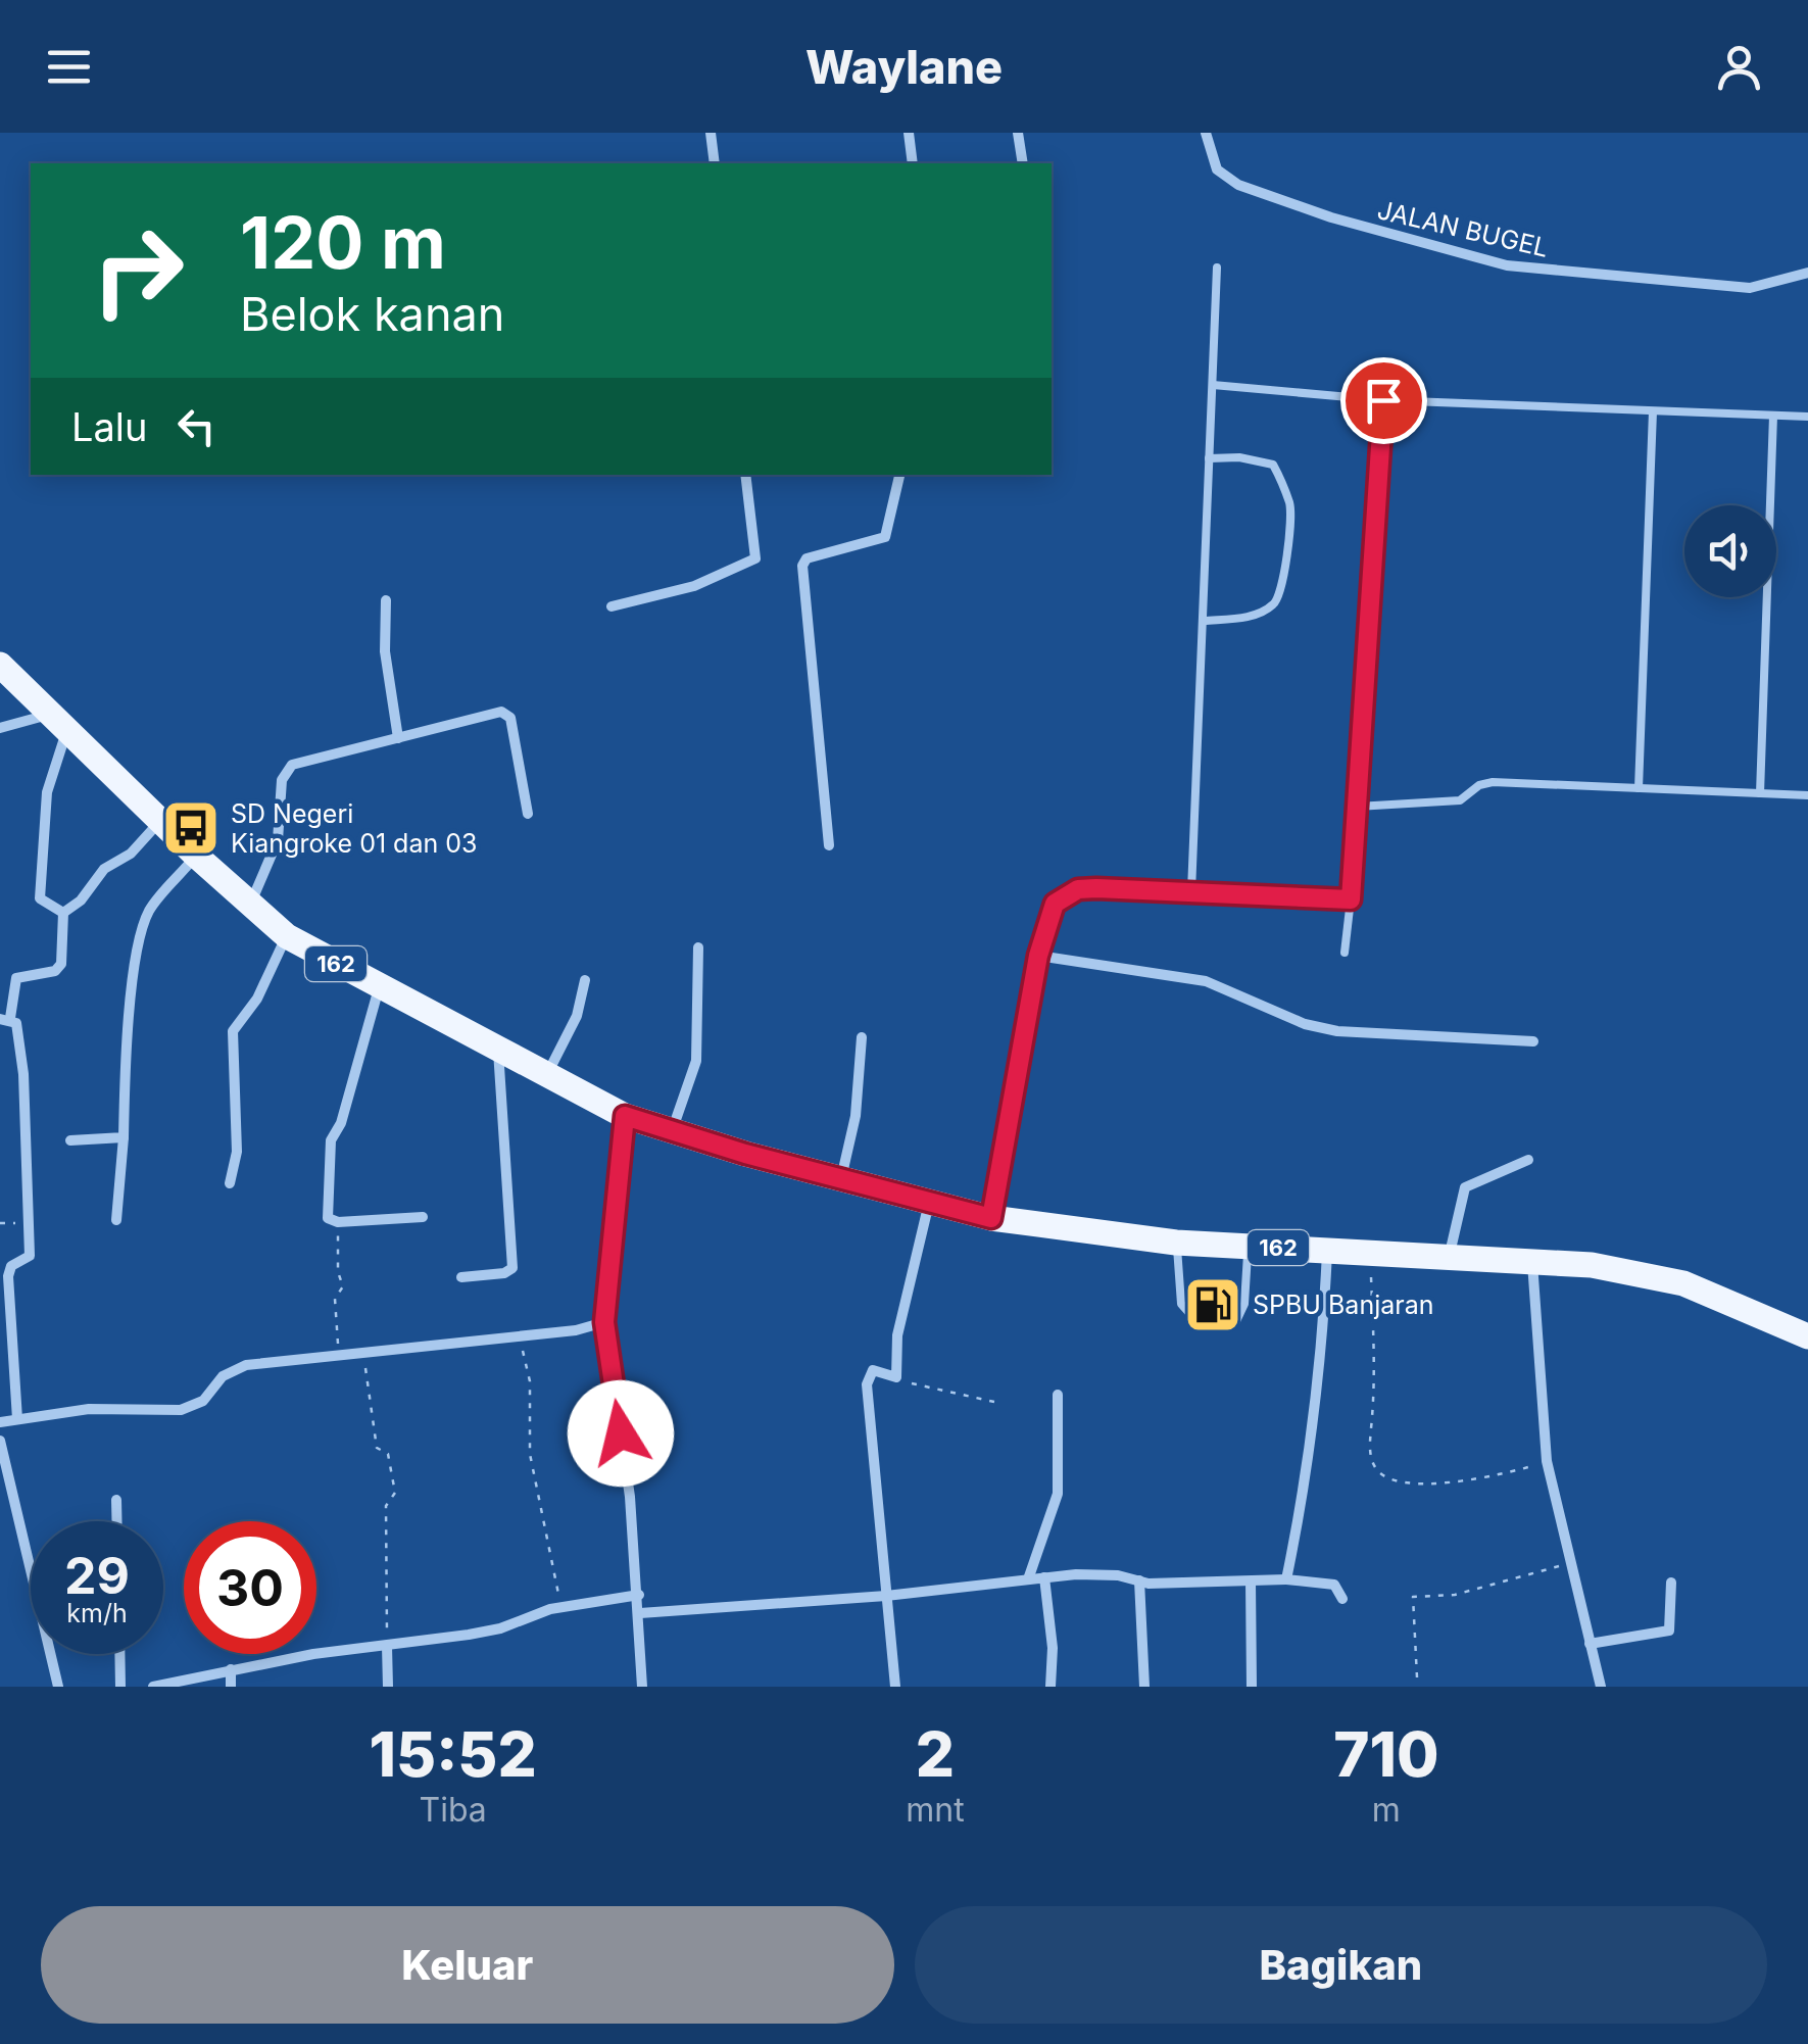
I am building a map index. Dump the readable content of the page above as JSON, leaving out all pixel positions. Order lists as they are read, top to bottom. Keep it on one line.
{"streets":{"main road":["162"],"street":["JALAN BUGEL"]},"places":{"bus stop":["SD Negeri Kiangroke 01 dan 03"],"fuel station":["SPBU Banjaran"]},"page":{"header":"Waylane","turn":["120 m","Belok kanan"],"then":"Lalu","speed":"29 km/h","limit":"30","eta":["15:52","Tiba","2","mnt","710","m"],"buttons":["Keluar","Bagikan"]}}
